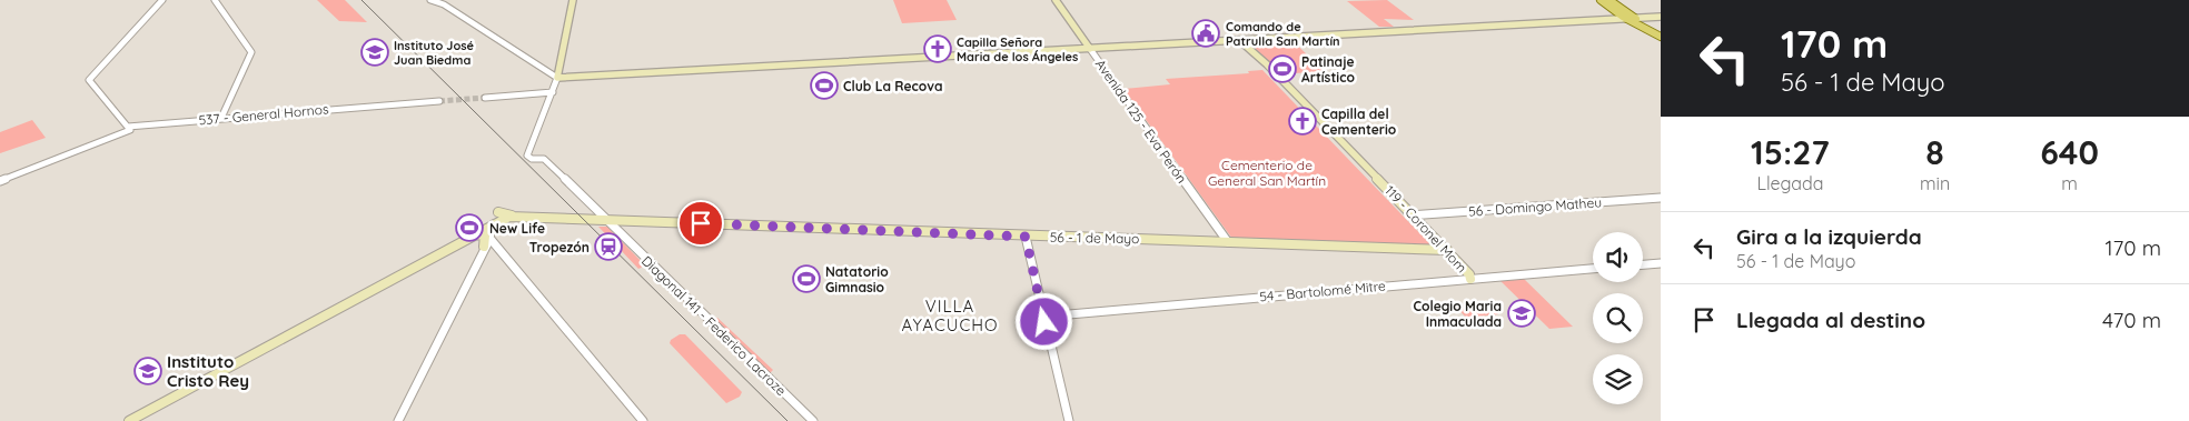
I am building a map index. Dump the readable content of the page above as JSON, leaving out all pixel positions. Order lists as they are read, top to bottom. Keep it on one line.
{"streets":{"main road":["Avenida 125 - Eva Perón","119 - Coronel Mom","56 - 1 de Mayo"],"street":["537 - General Hornos","56 - Domingo Matheu","54 - Bartolomé Mitre","Diagonal 141 - Federico Lacroze"]},"crossings":[["Avenida 125 - Eva Perón","56 - 1 de Mayo"],["56 - Domingo Matheu","119 - Coronel Mom"],["119 - Coronel Mom","56 - 1 de Mayo"],["119 - Coronel Mom","54 - Bartolomé Mitre"],["56 - 1 de Mayo","Diagonal 141 - Federico Lacroze"]],"districts":["VILLA AYACUCHO"],"parks":["Cementerio de General San Martín"],"places":{"public building":["Comando de Patrulla San Martín"],"church":["Capilla Señora Maria de los Ángeles","Capilla del Cementerio"],"school or university":["Instituto José Juan Biedma","Colegio Maria Inmaculada","Instituto Cristo Rey"],"sports":["Patinaje Artístico","Club La Recova","New Life","Natatorio Gimnasio"],"station":["Tropezón"]},"page":{"turn":["170 m","56 - 1 de Mayo"],"eta":["15:27","Llegada","8","min","640","m"],"list":[{"name":"Gira a la izquierda","note":"56 - 1 de Mayo","value":"170 m"},{"name":"Llegada al destino","value":"470 m"}]}}
